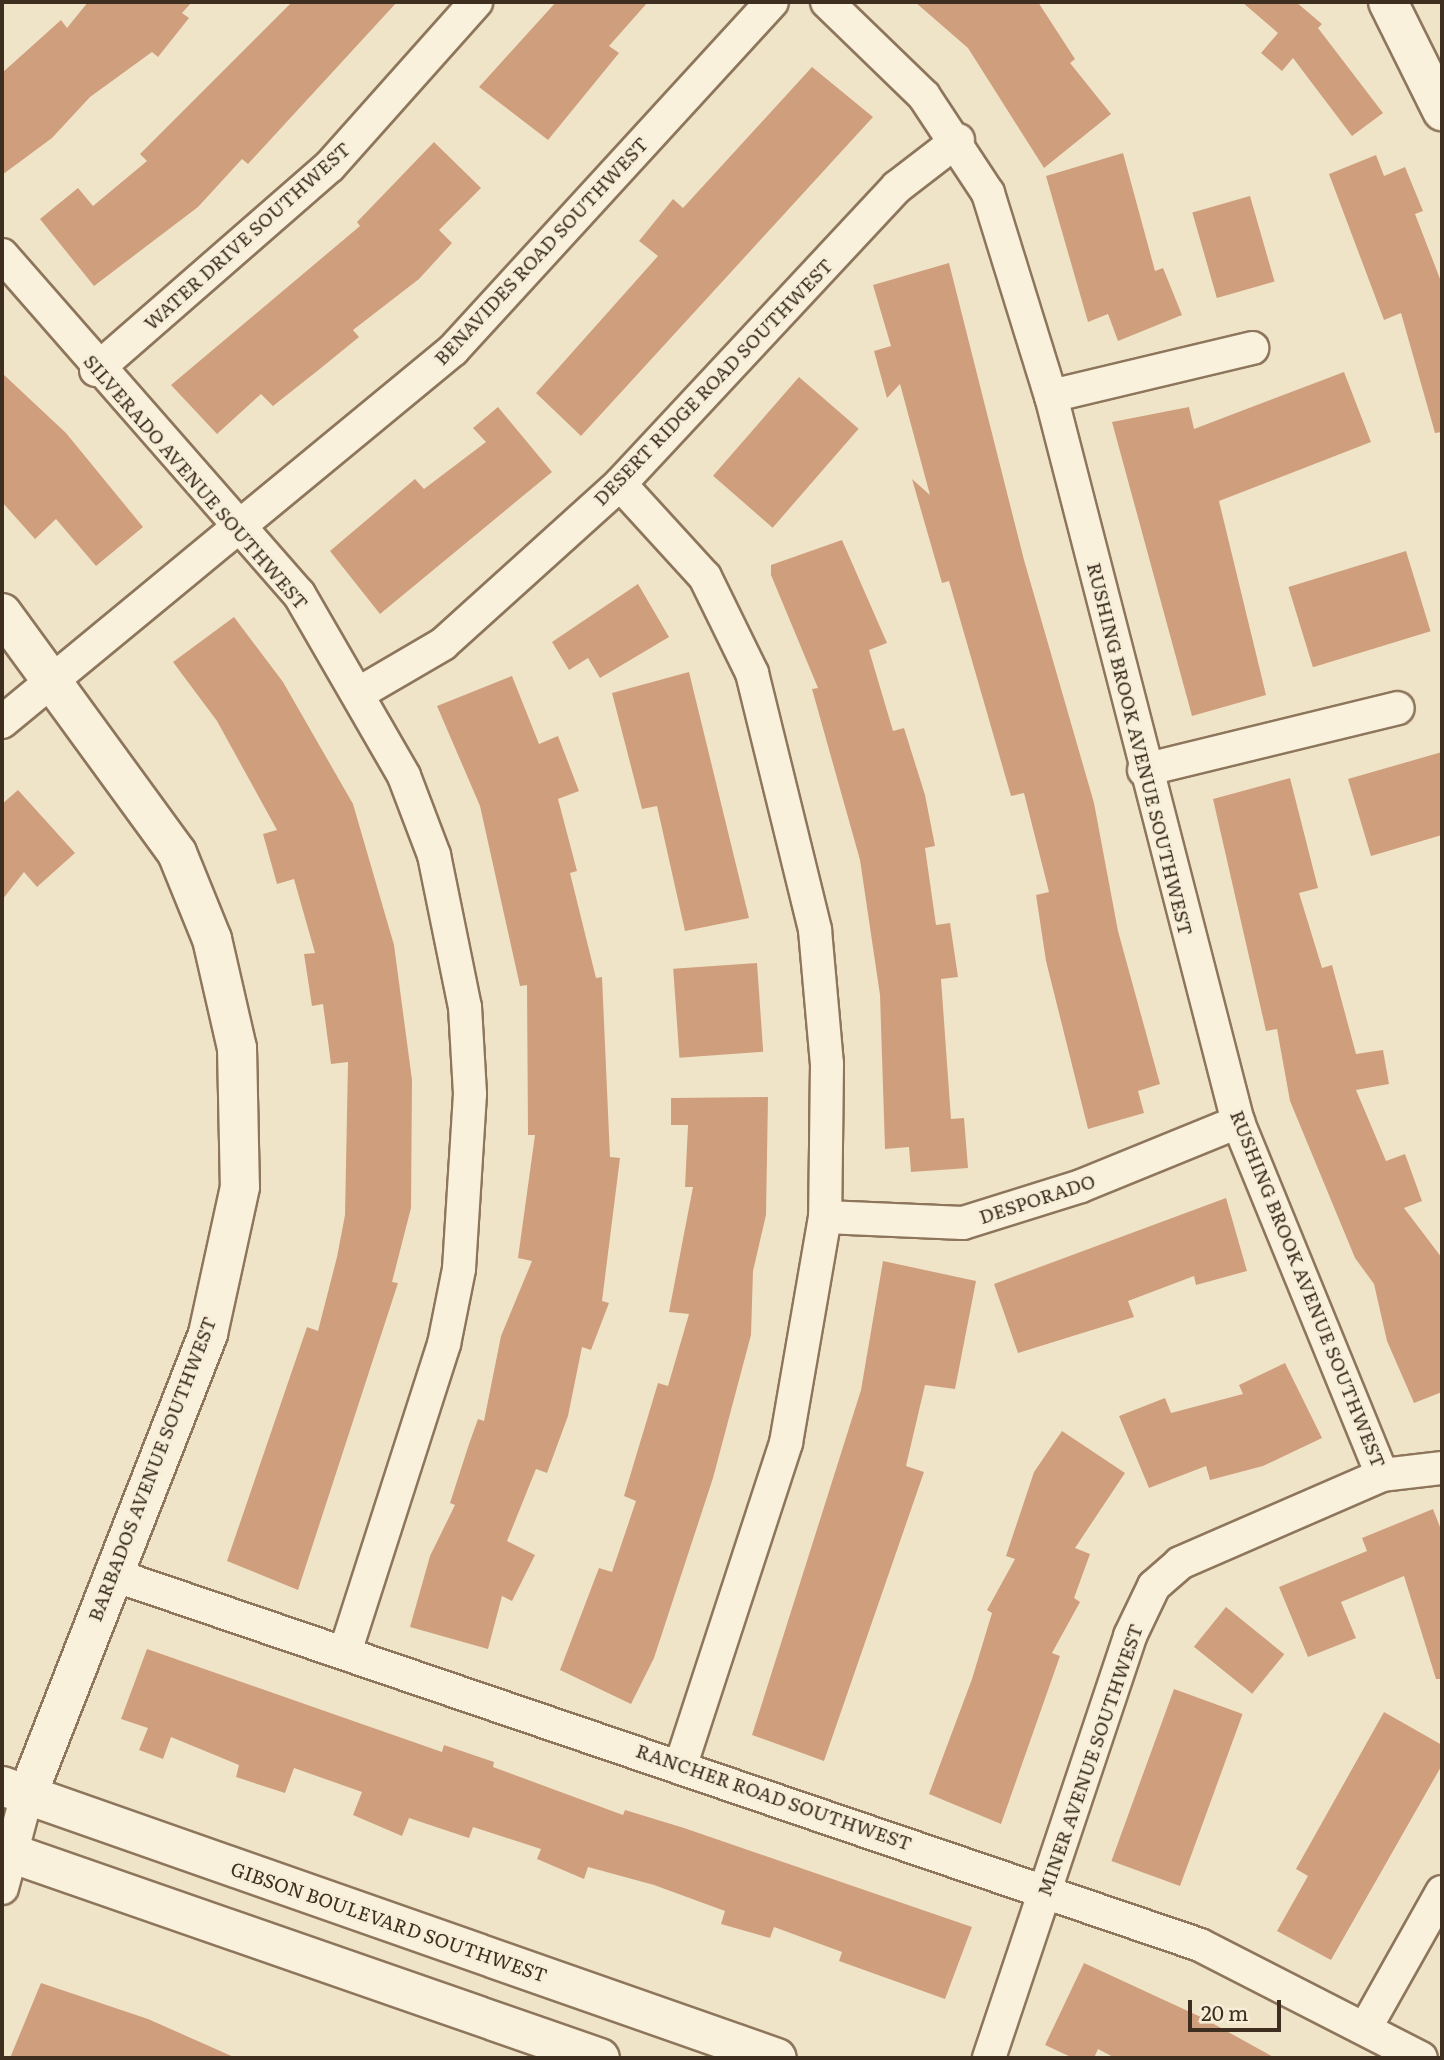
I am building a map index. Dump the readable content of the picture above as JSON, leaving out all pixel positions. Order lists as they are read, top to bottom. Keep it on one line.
{"streets":{"street":["WATER DRIVE SOUTHWEST","BENAVIDES ROAD SOUTHWEST","DESERT RIDGE ROAD SOUTHWEST","SILVERADO AVENUE SOUTHWEST","RUSHING BROOK AVENUE SOUTHWEST","DESPORADO","BARBADOS AVENUE SOUTHWEST","MINER AVENUE SOUTHWEST","RANCHER ROAD SOUTHWEST","GIBSON BOULEVARD SOUTHWEST"]},"crossings":[["WATER DRIVE SOUTHWEST","SILVERADO AVENUE SOUTHWEST"],["BENAVIDES ROAD SOUTHWEST","SILVERADO AVENUE SOUTHWEST"],["BENAVIDES ROAD SOUTHWEST","BARBADOS AVENUE SOUTHWEST"],["DESERT RIDGE ROAD SOUTHWEST","SILVERADO AVENUE SOUTHWEST"],["DESERT RIDGE ROAD SOUTHWEST","RUSHING BROOK AVENUE SOUTHWEST"],["SILVERADO AVENUE SOUTHWEST","RANCHER ROAD SOUTHWEST"],["RUSHING BROOK AVENUE SOUTHWEST","DESPORADO"],["RUSHING BROOK AVENUE SOUTHWEST","MINER AVENUE SOUTHWEST"],["BARBADOS AVENUE SOUTHWEST","RANCHER ROAD SOUTHWEST"],["BARBADOS AVENUE SOUTHWEST","GIBSON BOULEVARD SOUTHWEST"],["MINER AVENUE SOUTHWEST","RANCHER ROAD SOUTHWEST"]],"scale_bar":"20 m"}
